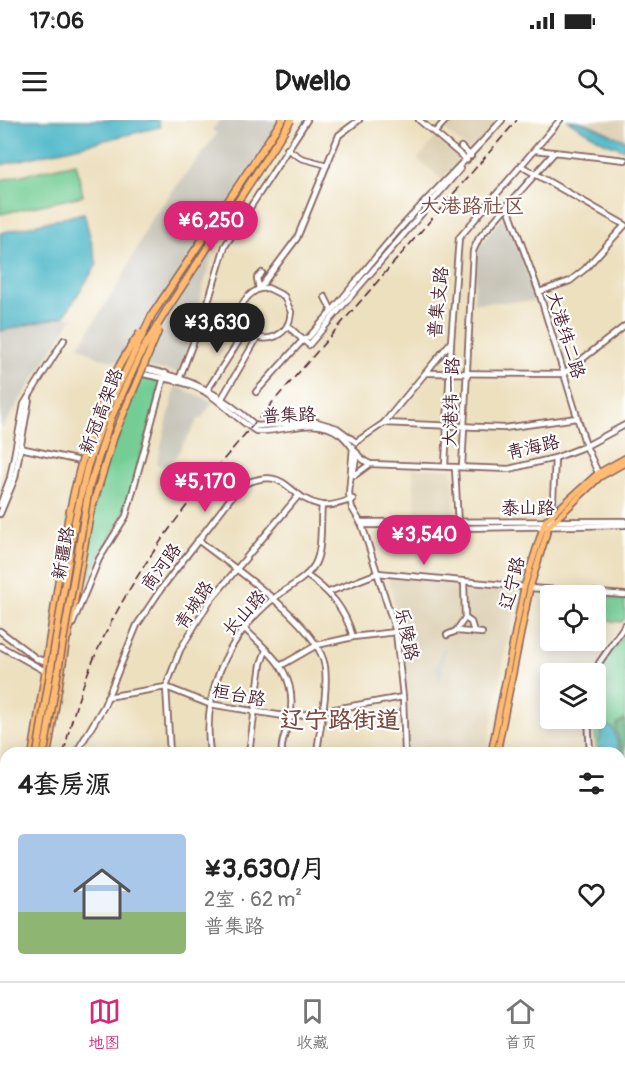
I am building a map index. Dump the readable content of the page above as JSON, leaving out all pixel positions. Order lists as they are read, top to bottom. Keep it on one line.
{"streets":{"highway":["新冠高架路"],"main road":["新疆路","辽宁路"],"street":["普集支路","大港纬二路","大港纬一路","普集路","青海路","泰山路","商河路","青城路","长山路","乐陵路","桓台路"]},"crossings":[["普集支路","大港纬一路"],["普集支路","普集路"],["普集支路","乐陵路"],["大港纬二路","大港纬一路"],["大港纬二路","青海路"],["大港纬一路","青海路"],["普集路","乐陵路"],["泰山路","辽宁路"],["泰山路","乐陵路"],["商河路","青城路"],["商河路","长山路"],["青城路","桓台路"],["长山路","桓台路"],["乐陵路","桓台路"]],"districts":["大港路社区","辽宁路街道"],"page":{"status":"17:06","header":"Dwello","price":["¥6,250","¥3,630","¥5,170","¥3,540"],"heading":"4套房源","list":[{"name":"¥3,630/月","note":"2室 · 62 m² · 普集路"}],"tabs":["地图","收藏","首页"]}}
